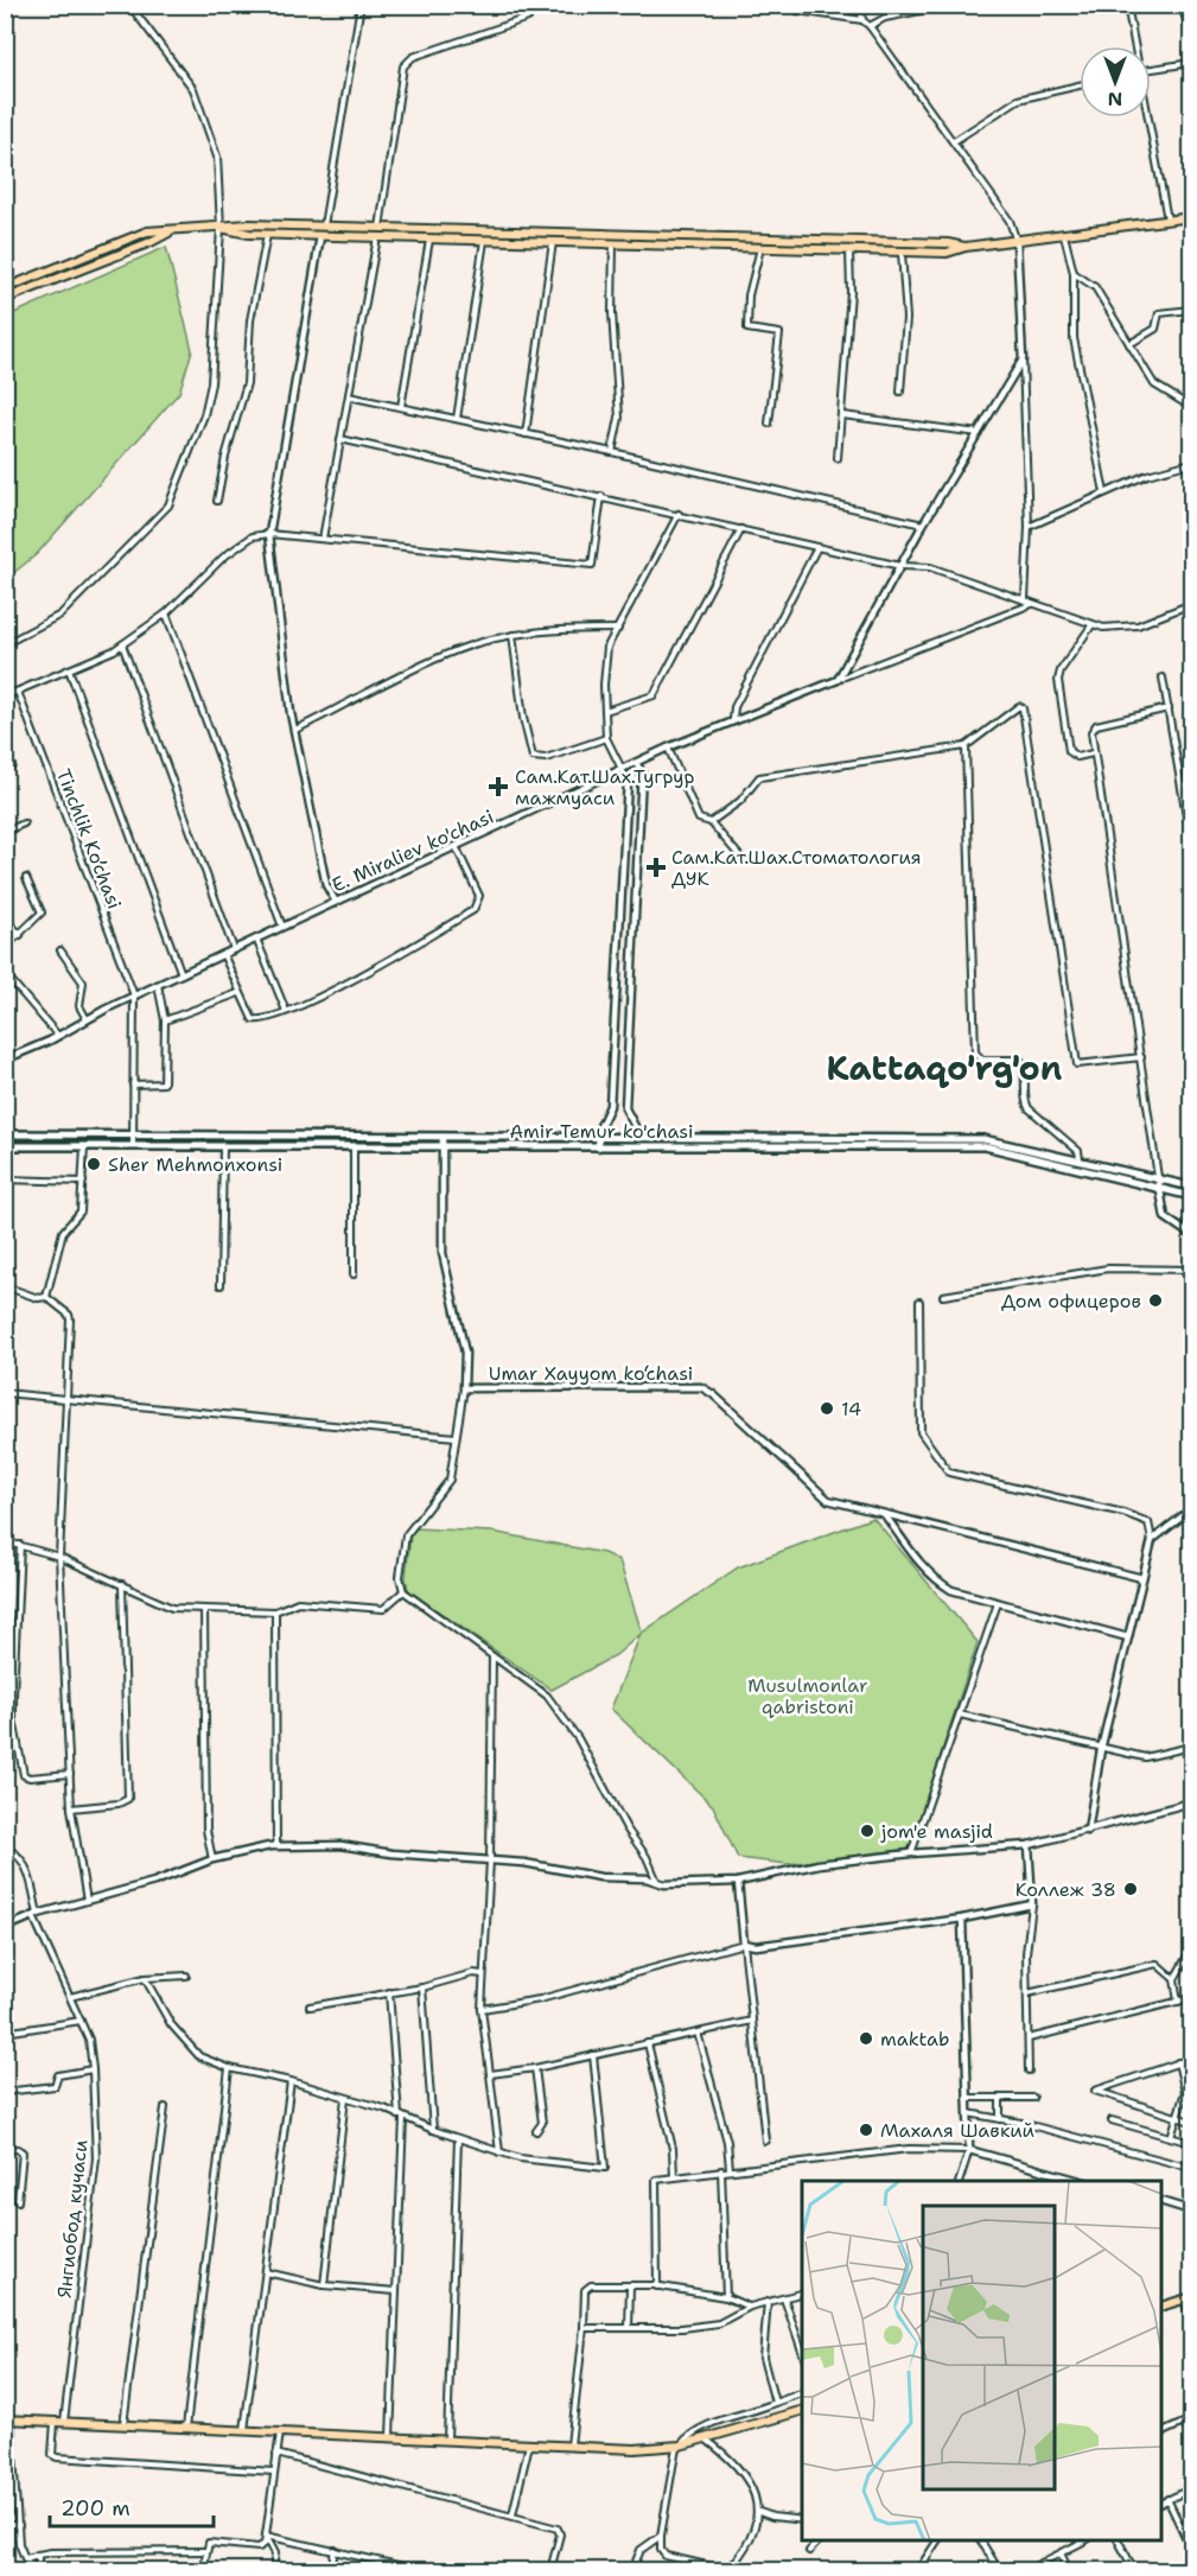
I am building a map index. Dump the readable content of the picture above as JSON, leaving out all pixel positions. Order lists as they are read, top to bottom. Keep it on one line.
{"streets":{"main road":["Amir Temur ko'chasi"],"street":["Tinchlik Ko’chasi","E. Miraliev ko'chasi","Umar Xayyom ko‘chasi","Янгиобод кучаси"]},"crossings":[["Tinchlik Ko’chasi","E. Miraliev ko'chasi"]],"districts":["Kattaqo'rg'on"],"parks":["Musulmonlar qabristoni"],"places":{"health":["Сам.Кат.Шах.Тугрур мажмуаси","Сам.Кат.Шах.Стоматология ДУК"],"other":["Sher Mehmonxonsi","Дом офицеров","14","jom'e masjid","Коллеж 38","maktab","Махаля Шавкий"]},"scale_bar":"200 m","north":"bottom"}
